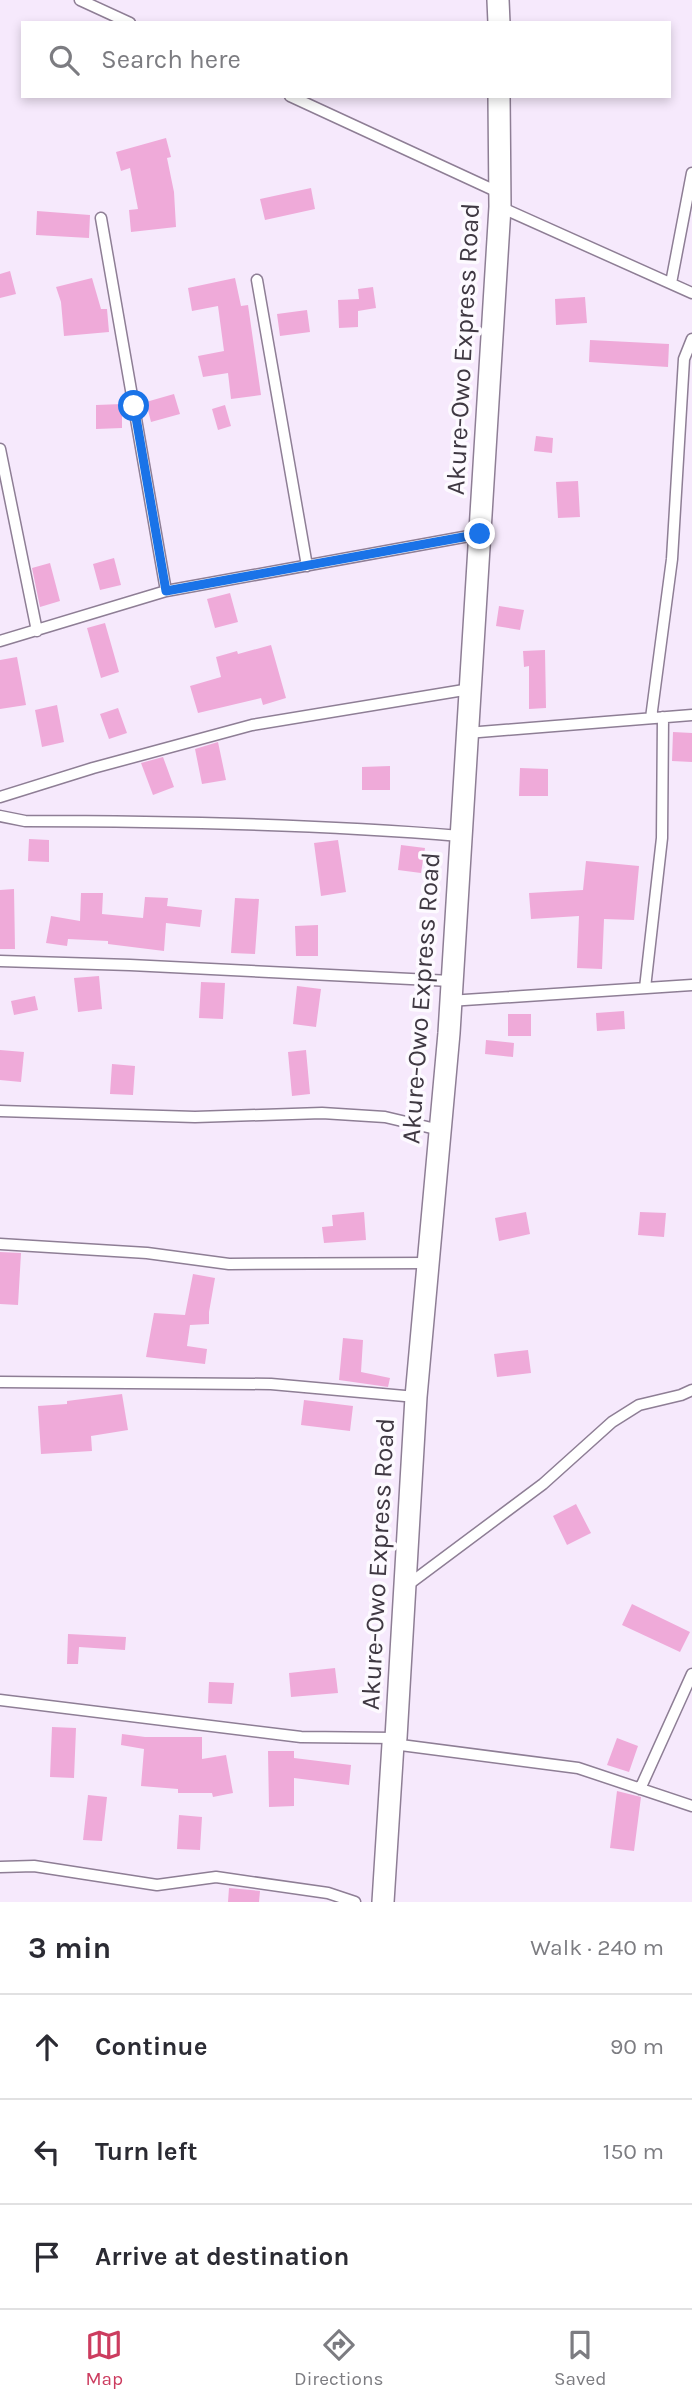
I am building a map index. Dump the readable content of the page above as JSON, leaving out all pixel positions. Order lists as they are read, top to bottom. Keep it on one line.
{"streets":{"highway":["Akure-Owo Express Road"]},"page":{"search":"Search here","heading":["3 min","Walk · 240 m"],"list":[["Continue","90 m"],["Turn left","150 m"],"Arrive at destination"],"nav":["Map","Directions","Saved"]}}
